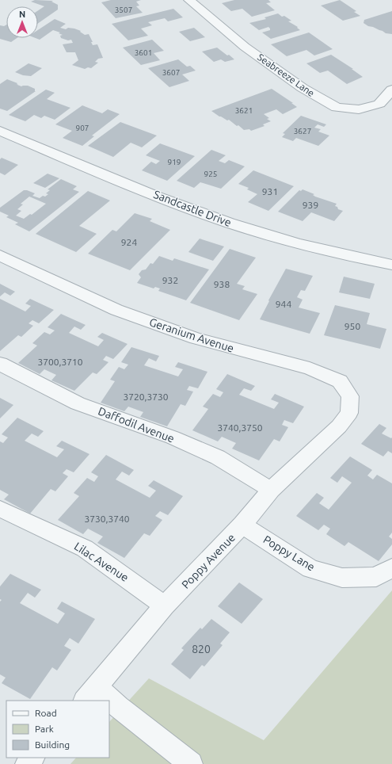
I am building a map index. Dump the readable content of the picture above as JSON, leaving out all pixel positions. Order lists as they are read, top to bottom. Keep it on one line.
{"streets":{"street":["Seabreeze Lane","Sandcastle Drive","Geranium Avenue","Daffodil Avenue","Poppy Lane","Poppy Avenue","Lilac Avenue"]},"crossings":[["Geranium Avenue","Poppy Avenue"],["Daffodil Avenue","Poppy Avenue"],["Poppy Lane","Poppy Avenue"],["Poppy Avenue","Lilac Avenue"]],"house_numbers":["3507","3601","3607","3621","907","3627","919","925","931","939","924","932","938","944","950","3700,3710","3720,3730","3740,3750","3730,3740","820"],"legend":["Road","Park","Building"],"north":"top"}
